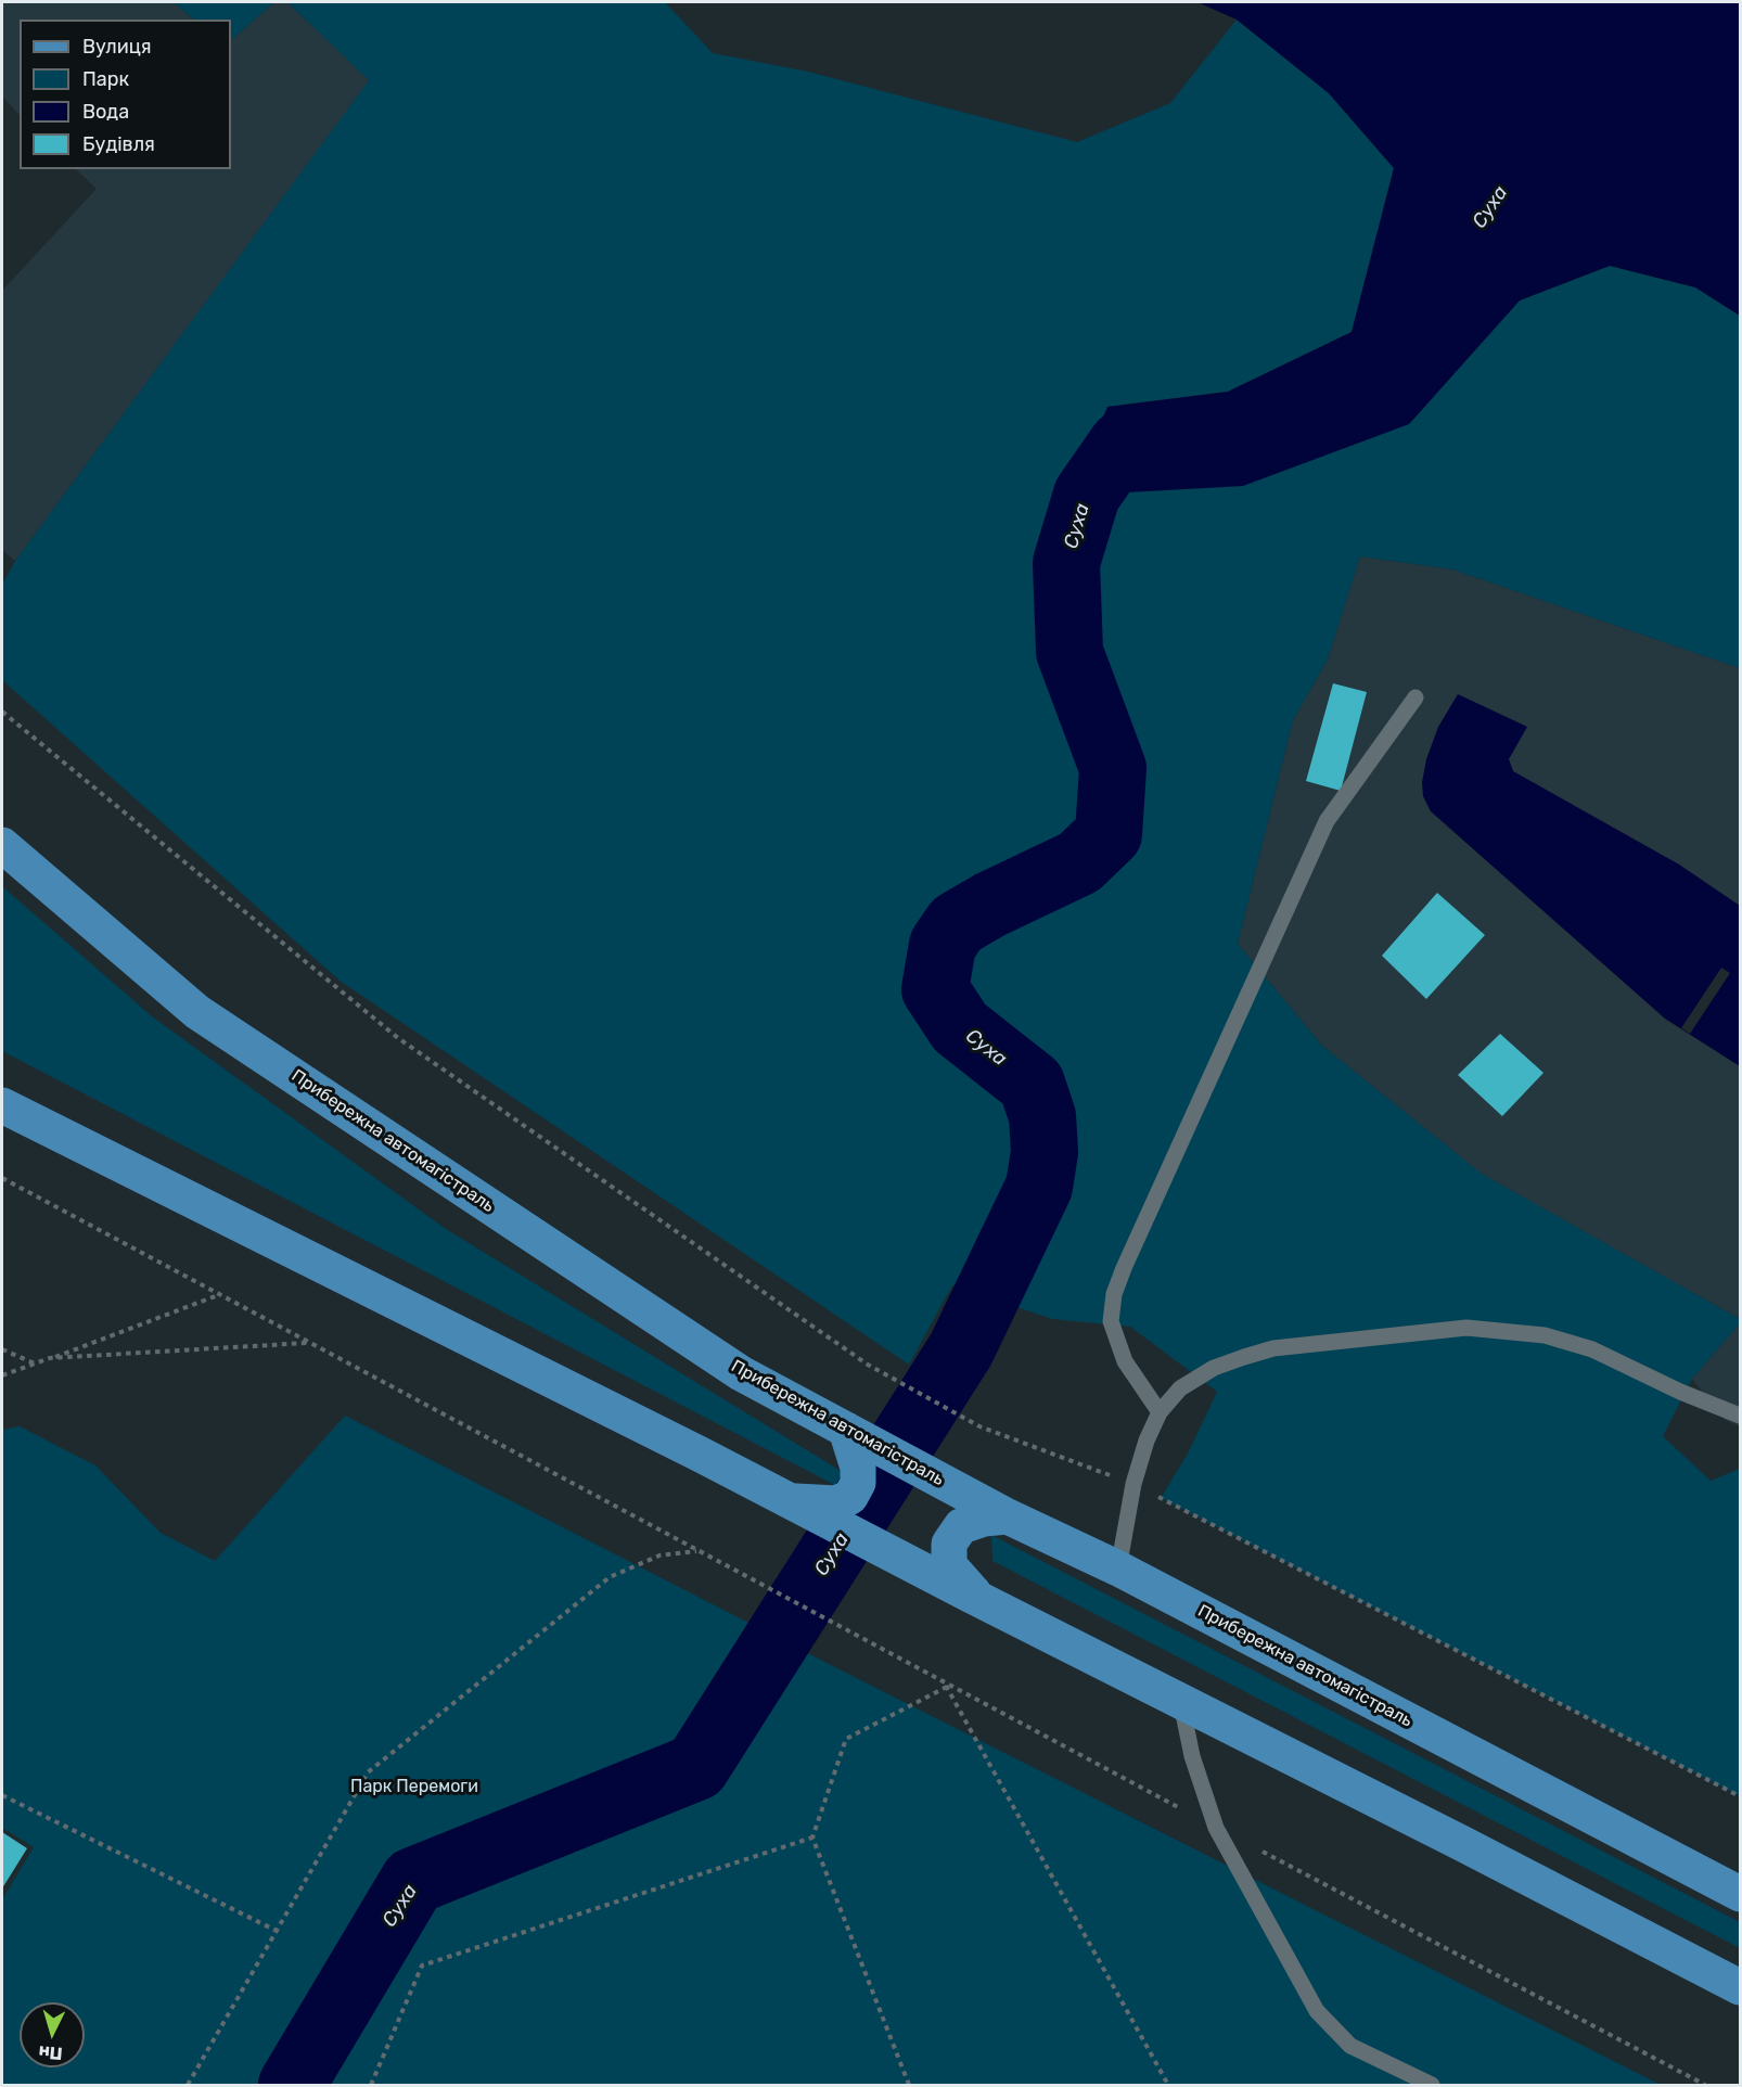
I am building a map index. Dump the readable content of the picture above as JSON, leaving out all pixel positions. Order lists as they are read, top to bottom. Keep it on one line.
{"streets":{"main road":["Прибережна автомагістраль"]},"water":["Суха"],"parks":["Парк Перемоги"],"legend":["Вулиця","Парк","Вода","Будівля"],"north":"bottom"}
